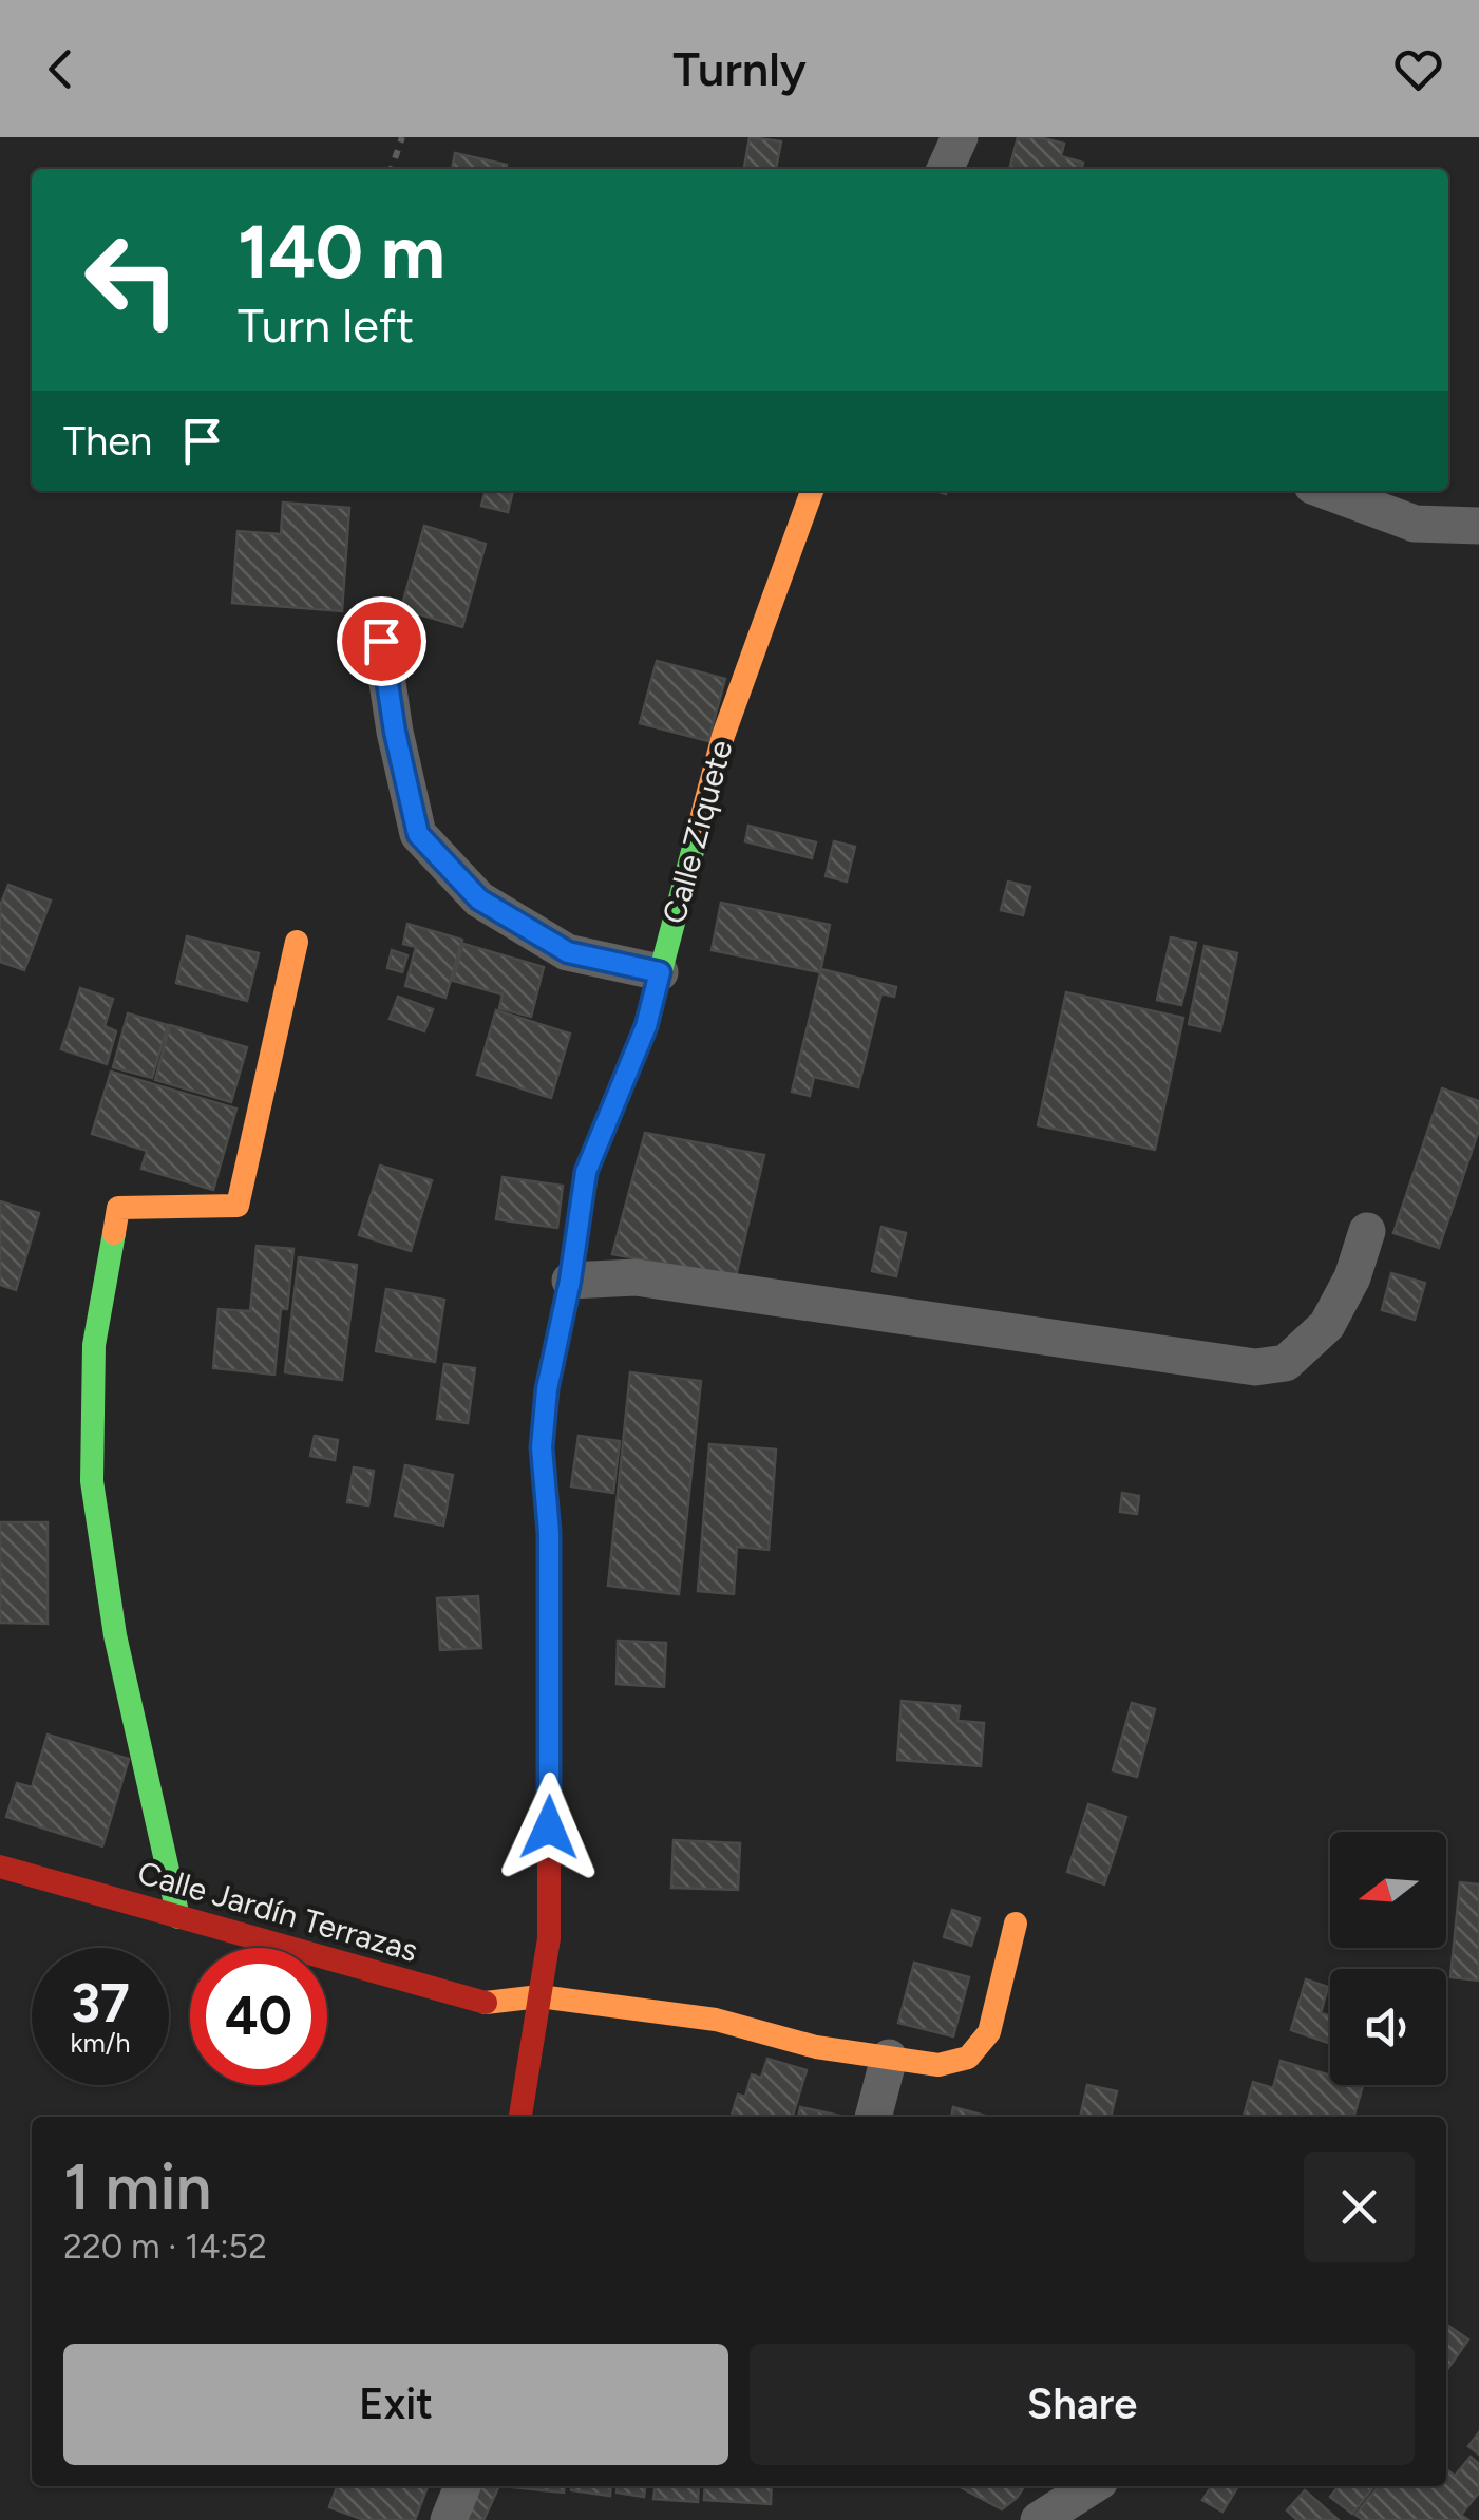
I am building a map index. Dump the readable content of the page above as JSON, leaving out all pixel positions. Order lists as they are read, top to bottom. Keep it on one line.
{"streets":{"street":["Calle Ziquete","Calle Jardín Terrazas"]},"crossings":[["Calle Ziquete","Calle Jardín Terrazas"]],"north":"left","page":{"header":"Turnly","turn":["140 m","Turn left"],"then":"Then","speed":"37 km/h","limit":"40","heading":["1 min","220 m · 14:52"],"buttons":["Exit","Share"]}}
